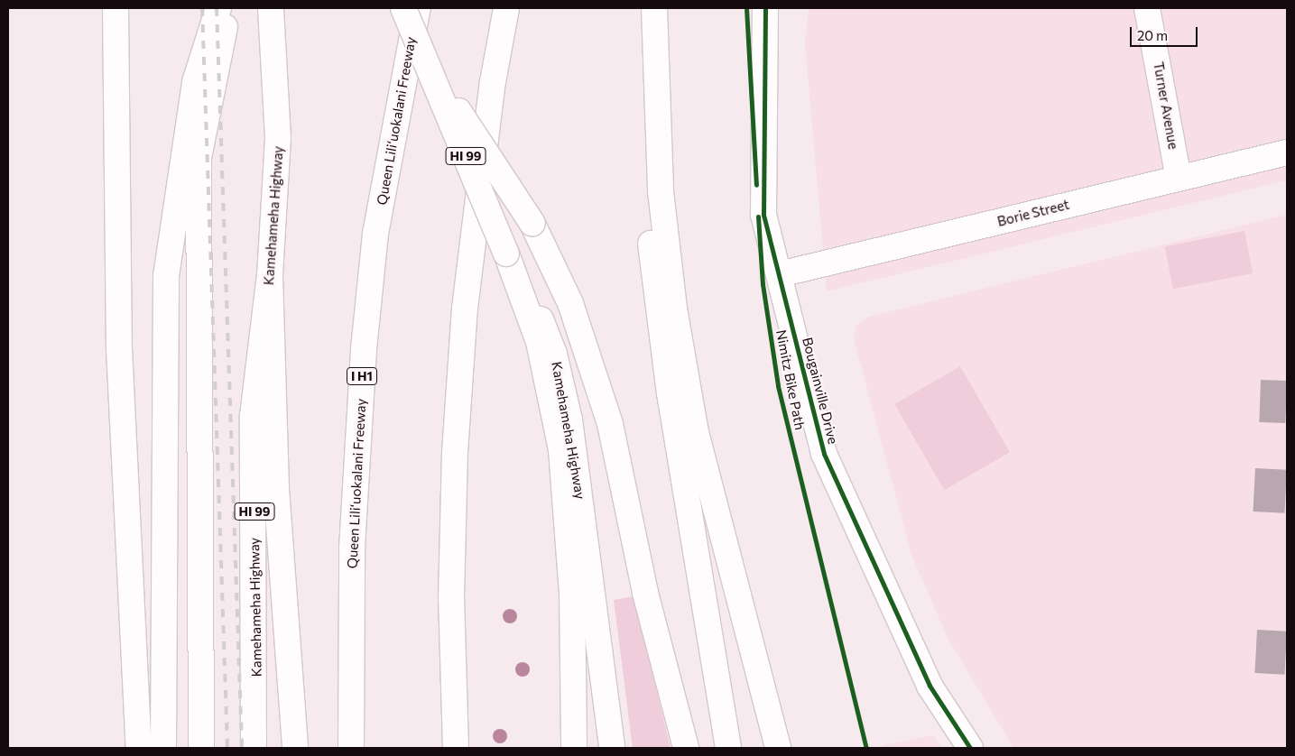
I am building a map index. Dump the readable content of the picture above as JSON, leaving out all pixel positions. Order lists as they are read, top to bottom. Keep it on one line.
{"streets":{"main road":["Turner Avenue","Queen Liliʻuokalani Freeway","HI 99","Borie Street","Kamehameha Highway","I H1","Bougainville Drive"],"cycle path":["Nimitz Bike Path"]},"crossings":[["Turner Avenue","Borie Street"],["HI 99","Kamehameha Highway"],["Borie Street","Bougainville Drive"]],"scale_bar":"20 m"}
